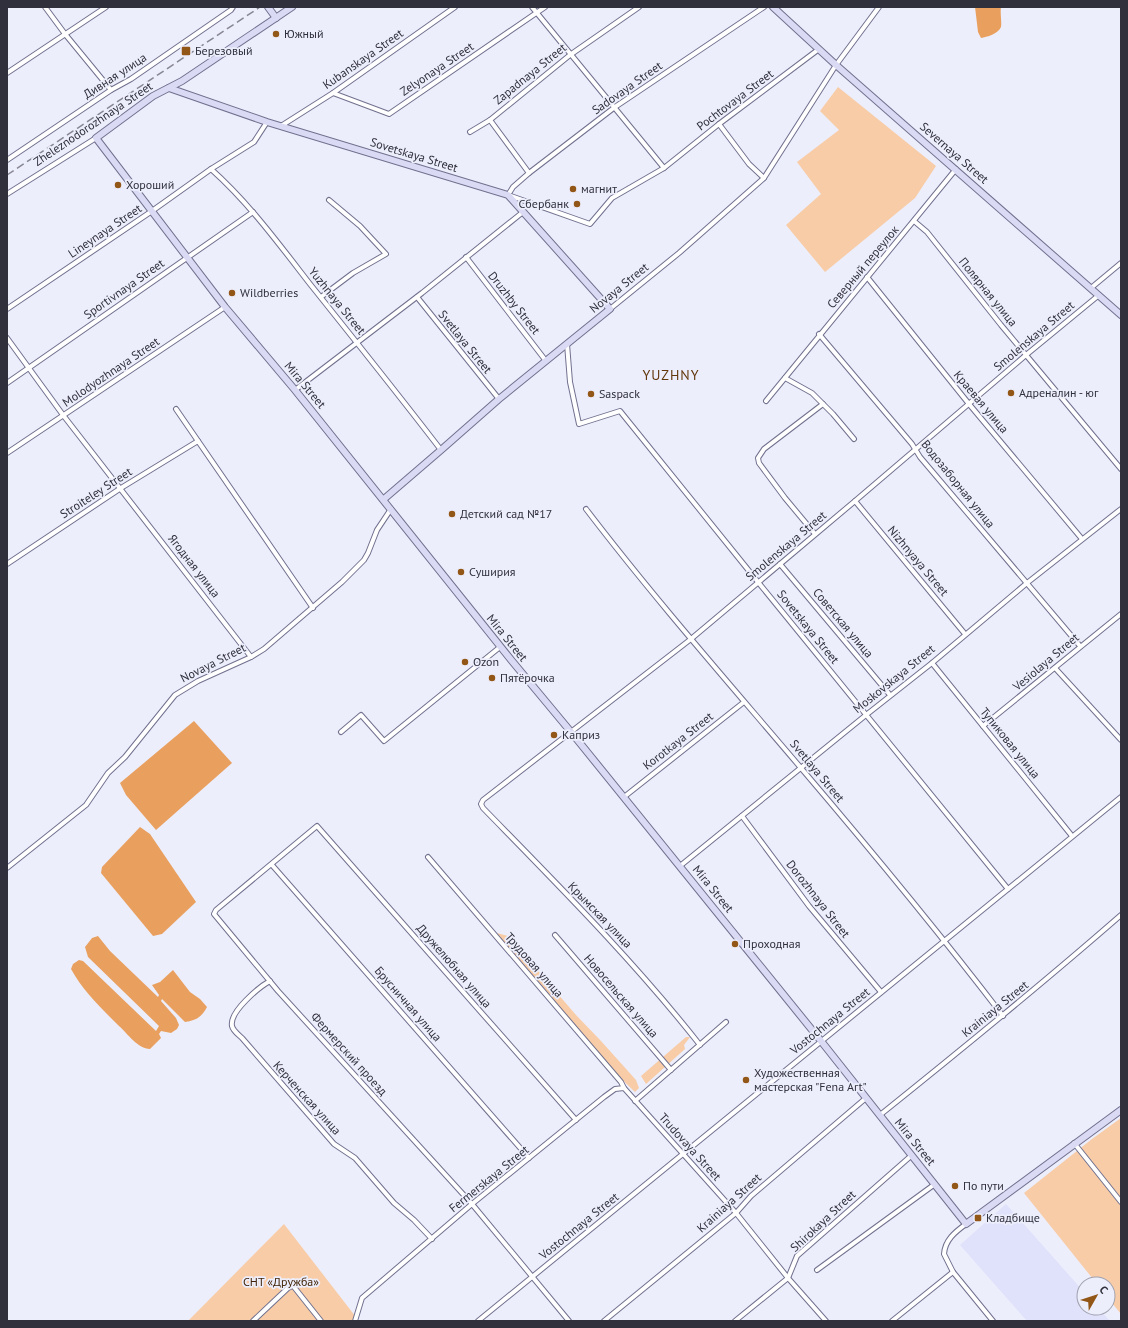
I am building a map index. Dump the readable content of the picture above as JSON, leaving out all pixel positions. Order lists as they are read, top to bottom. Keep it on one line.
{"streets":{"street":["Kubanskaya Street","Zelyonaya Street","Zapadnaya Street","Дивная улица","Sadovaya Street","Pochtovaya Street","Zheleznodorozhnaya Street","Severnaya Street","Sovetskaya Street","Lineynaya Street","Северный переулок","Novaya Street","Sportivnaya Street","Полярная улица","Yuzhnaya Street","Druzhby Street","Smolenskaya Street","Svetlaya Street","Molodyozhnaya Street","Mira Street","Краевая улица","Водозаборная улица","Stroiteley Street","Nizhnyaya Street","Ягодная улица","Советская улица","Vesiolaya Street","Moskovskaya Street","Korotkaya Street","Тупиковая улица","Dorozhnaya Street","Крымская улица","Трудовая улица","Дружелюбная улица","Новосельская улица","Брусничная улица","Krainiaya Street","Vostochnaya Street","Фермерский проезд","Керченская улица","Trudovaya Street","Fermerskaya Street","Shirokaya Street"]},"crossings":[["Kubanskaya Street","Zelyonaya Street"],["Kubanskaya Street","Sovetskaya Street"],["Zapadnaya Street","Sadovaya Street"],["Sadovaya Street","Pochtovaya Street"],["Sadovaya Street","Sovetskaya Street"],["Pochtovaya Street","Severnaya Street"],["Pochtovaya Street","Sovetskaya Street"],["Zheleznodorozhnaya Street","Sovetskaya Street"],["Zheleznodorozhnaya Street","Mira Street"],["Severnaya Street","Северный переулок"],["Severnaya Street","Novaya Street"],["Severnaya Street","Smolenskaya Street"],["Sovetskaya Street","Lineynaya Street"],["Sovetskaya Street","Novaya Street"],["Sovetskaya Street","Smolenskaya Street"],["Sovetskaya Street","Moskovskaya Street"],["Sovetskaya Street","Vostochnaya Street"],["Lineynaya Street","Yuzhnaya Street"],["Lineynaya Street","Mira Street"],["Северный переулок","Полярная улица"],["Северный переулок","Краевая улица"],["Северный переулок","Водозаборная улица"],["Novaya Street","Yuzhnaya Street"],["Novaya Street","Druzhby Street"],["Novaya Street","Svetlaya Street"],["Novaya Street","Mira Street"],["Novaya Street","Ягодная улица"],["Sportivnaya Street","Yuzhnaya Street"],["Sportivnaya Street","Mira Street"],["Sportivnaya Street","Ягодная улица"],["Полярная улица","Smolenskaya Street"],["Smolenskaya Street","Svetlaya Street"],["Smolenskaya Street","Mira Street"],["Smolenskaya Street","Краевая улица"],["Smolenskaya Street","Водозаборная улица"],["Smolenskaya Street","Nizhnyaya Street"],["Smolenskaya Street","Советская улица"],["Smolenskaya Street","Крымская улица"],["Svetlaya Street","Moskovskaya Street"],["Svetlaya Street","Korotkaya Street"],["Svetlaya Street","Krainiaya Street"],["Svetlaya Street","Vostochnaya Street"],["Molodyozhnaya Street","Mira Street"],["Molodyozhnaya Street","Ягодная улица"],["Mira Street","Moskovskaya Street"],["Mira Street","Korotkaya Street"],["Mira Street","Krainiaya Street"],["Mira Street","Vostochnaya Street"],["Mira Street","Shirokaya Street"],["Краевая улица","Moskovskaya Street"],["Водозаборная улица","Vesiolaya Street"],["Водозаборная улица","Moskovskaya Street"],["Stroiteley Street","Ягодная улица"],["Nizhnyaya Street","Moskovskaya Street"],["Советская улица","Moskovskaya Street"],["Vesiolaya Street","Тупиковая улица"],["Moskovskaya Street","Тупиковая улица"],["Moskovskaya Street","Dorozhnaya Street"],["Тупиковая улица","Vostochnaya Street"],["Dorozhnaya Street","Vostochnaya Street"],["Трудовая улица","Trudovaya Street"],["Трудовая улица","Fermerskaya Street"],["Дружелюбная улица","Брусничная улица"],["Дружелюбная улица","Фермерский проезд"],["Дружелюбная улица","Fermerskaya Street"],["Брусничная улица","Фермерский проезд"],["Брусничная улица","Fermerskaya Street"],["Krainiaya Street","Trudovaya Street"],["Vostochnaya Street","Фермерский проезд"],["Vostochnaya Street","Trudovaya Street"],["Фермерский проезд","Керченская улица"],["Фермерский проезд","Fermerskaya Street"],["Керченская улица","Fermerskaya Street"],["Trudovaya Street","Fermerskaya Street"],["Trudovaya Street","Shirokaya Street"]],"districts":["YUZHNY"],"parks":["СНТ «Дружба»"],"places":{"other":["Южный","Хороший","магнит","Сбербанк","Wildberries","Адреналин - юг","Saspack","Детский сад №17","Суширия","Ozon","Пятёрочка","Каприз","Проходная","Художественная мастерская \"Fena Art\"","По пути"],"transit":["Березовый","Кладбище"]},"north":"top right"}
